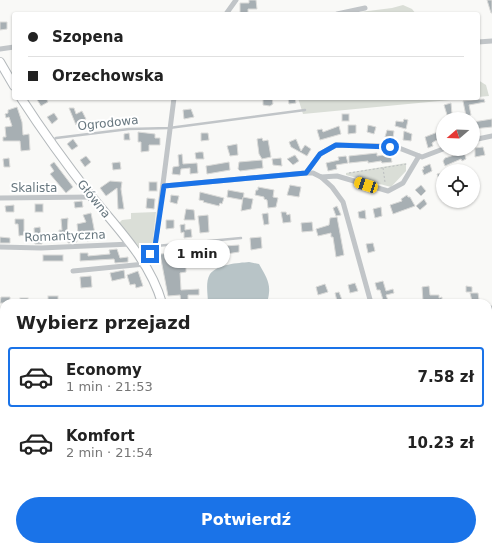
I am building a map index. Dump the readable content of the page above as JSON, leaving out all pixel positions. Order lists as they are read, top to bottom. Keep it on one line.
{"streets":{"main road":["Główna"],"street":["Skalista","Romantyczna"],"lane":["Ogrodowa"]},"crossings":[["Ogrodowa","Główna"],["Skalista","Główna"],["Główna","Romantyczna"]],"north":"left","page":{"banner":["Szopena","Orzechowska"],"bubble":"1 min","heading":"Wybierz przejazd","list":[{"name":"Economy","note":"1 min · 21:53","value":"7.58 zł"},{"name":"Komfort","note":"2 min · 21:54","value":"10.23 zł"}],"buttons":"Potwierdź"}}
